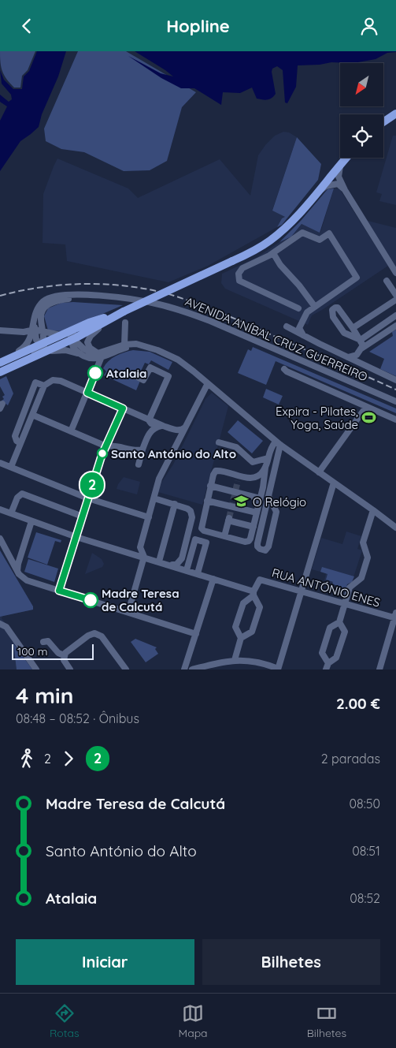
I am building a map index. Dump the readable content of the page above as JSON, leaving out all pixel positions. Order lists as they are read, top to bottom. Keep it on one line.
{"streets":{"street":["AVENIDA ANÍBAL CRUZ GUERREIRO","RUA ANTÓNIO ENES"]},"places":{"other":["Atalaia","Santo António do Alto","Madre Teresa de Calcutá"],"sports":["Expira - Pilates, Yoga, Saúde"],"school or university":["O Relógio"]},"lines":["bus line 2"],"scale_bar":"100 m","north":"bottom left","page":{"header":"Hopline","on_map":"2","scale":"100 m","heading":["4 min","08:48 – 08:52 · Ônibus","2.00 €"],"legs":["2","2","2 paradas"],"list":[{"name":"Madre Teresa de Calcutá","value":"08:50"},{"name":"Santo António do Alto","value":"08:51"},{"name":"Atalaia","value":"08:52"}],"buttons":["Iniciar","Bilhetes"],"tabs":["Rotas","Mapa","Bilhetes"]}}
